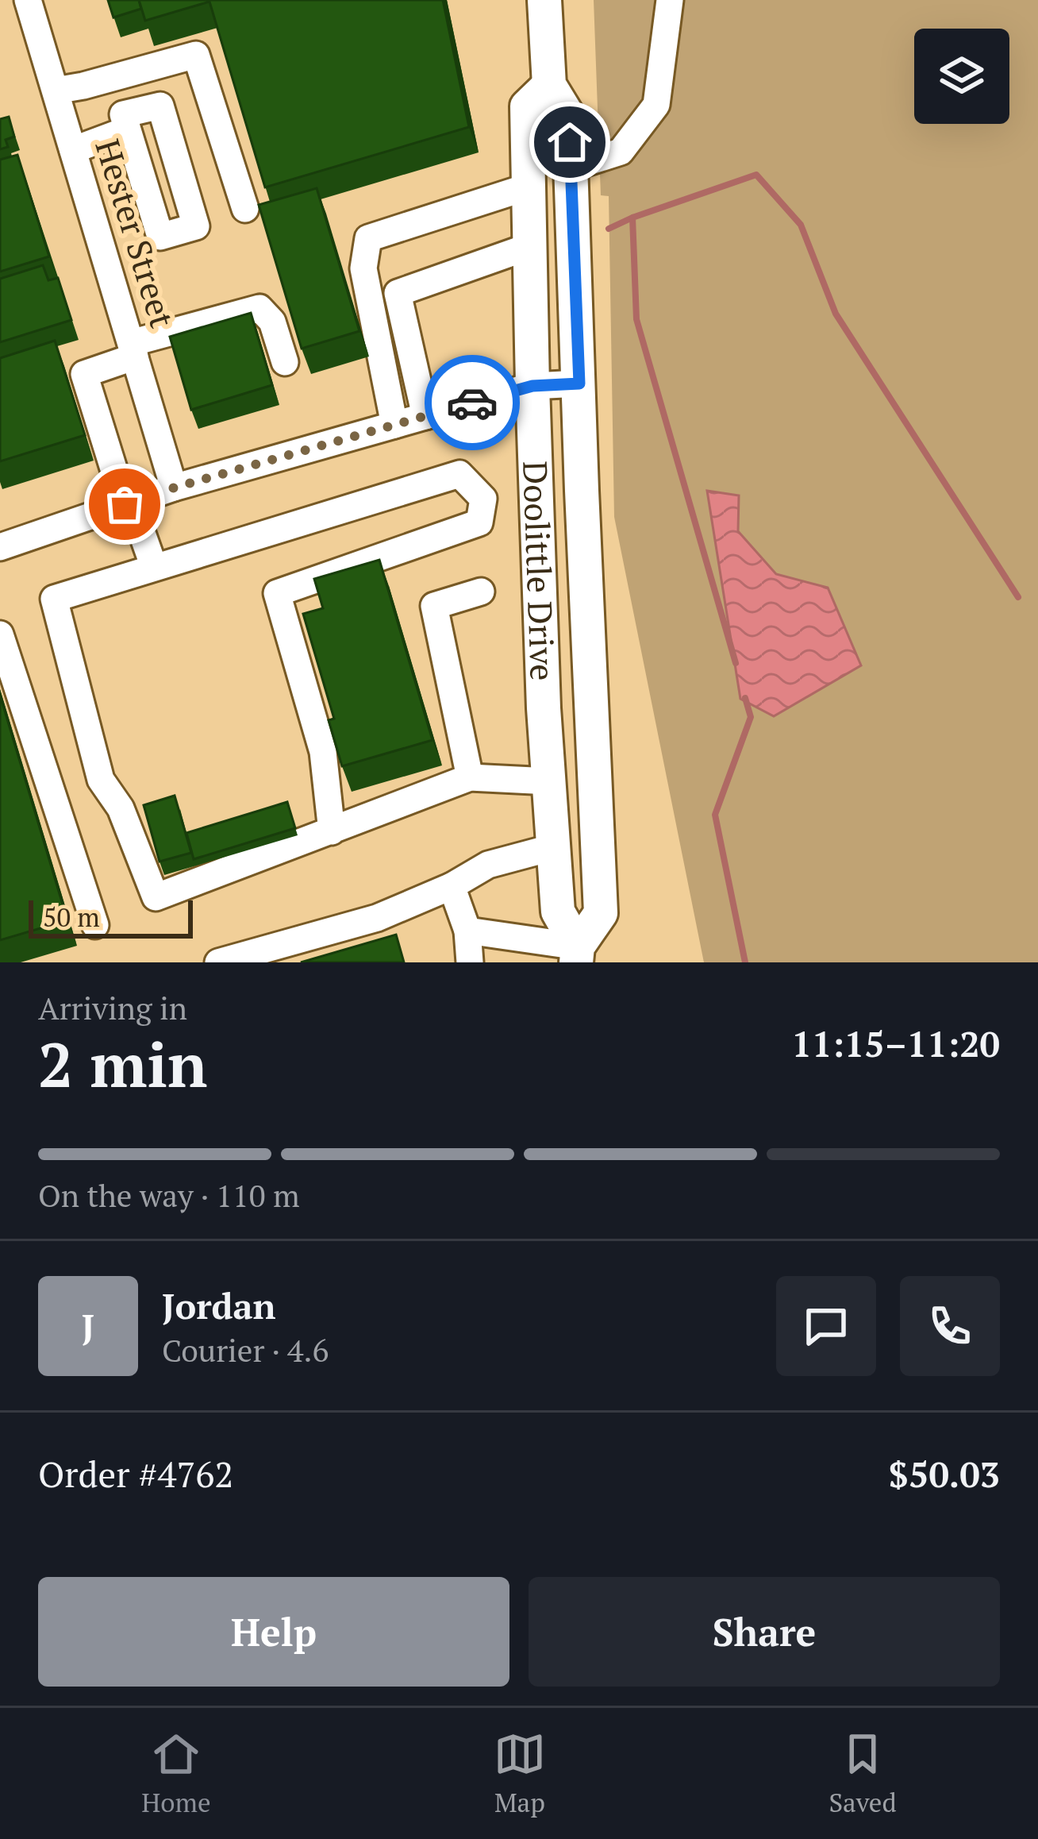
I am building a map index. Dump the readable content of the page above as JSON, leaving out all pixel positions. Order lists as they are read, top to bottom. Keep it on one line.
{"streets":{"main road":["Doolittle Drive"],"street":["Hester Street"]},"scale_bar":"50 m","page":{"scale":"50 m","heading":["2 min","Arriving in","11:15–11:20"],"panel":["Jordan","Courier · 4.6","Order #4762","$50.03"],"bar":"On the way · 110 m","round":"J","buttons":["Help","Share"],"tabs":["Home","Map","Saved"]}}
